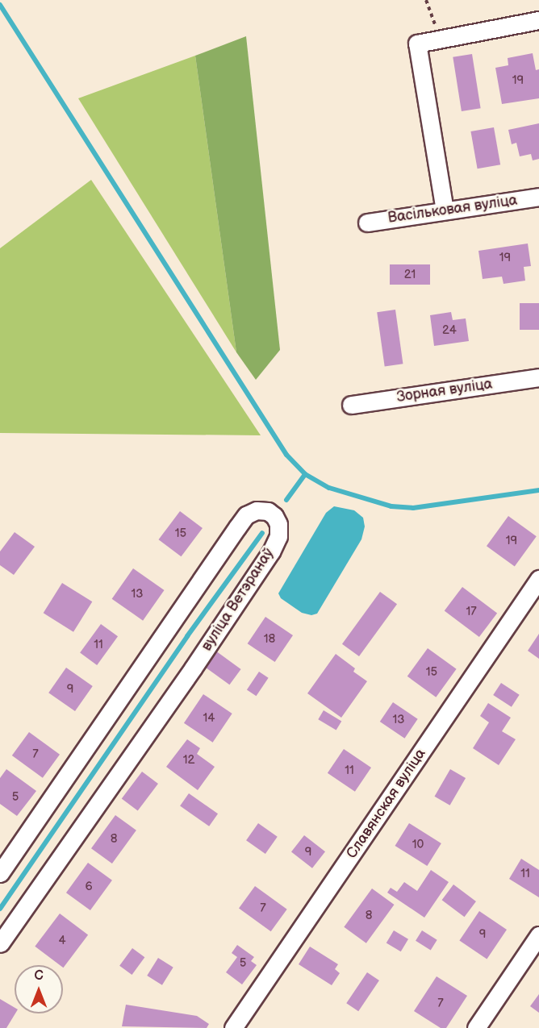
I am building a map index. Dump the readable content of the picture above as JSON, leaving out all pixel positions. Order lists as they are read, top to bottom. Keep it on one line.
{"streets":{"street":["Васільковая вуліца","Зорная вуліца","вуліца Ветэранаў","Славянская вуліца"]},"house_numbers":["19","19","21","24","15","19","13","17","18","11","15","9","14","13","7","12","11","5","8","10","9","11","6","7","8","9","4","5","7"],"north":"top"}
